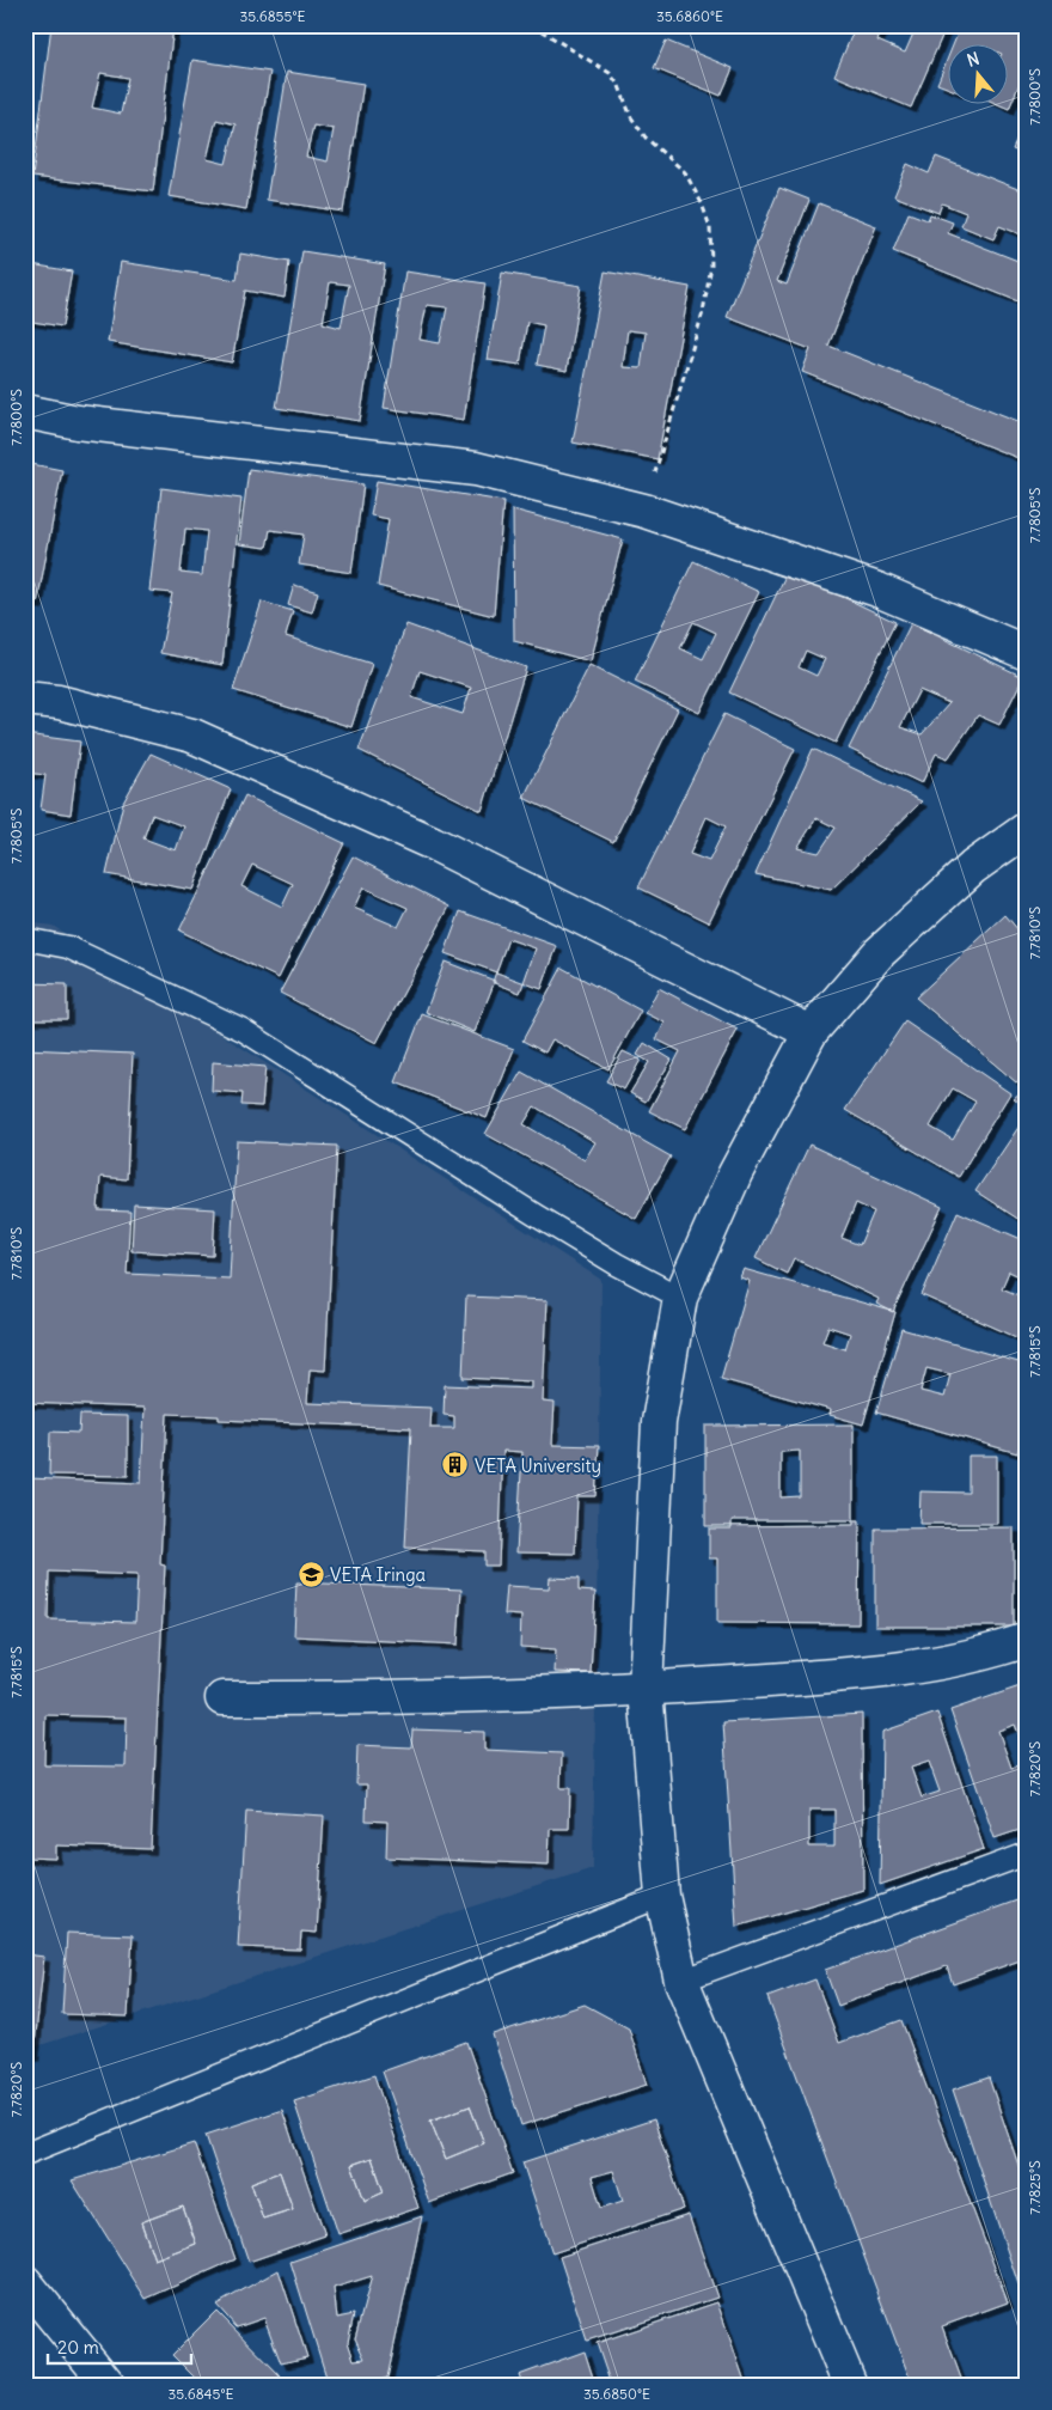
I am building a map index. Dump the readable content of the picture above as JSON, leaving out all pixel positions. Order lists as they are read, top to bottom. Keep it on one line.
{"places":{"building":["VETA University"],"school or university":["VETA Iringa"]},"scale_bar":"20 m","north":"top","coordinates":["35.6855°E","35.6860°E","7.7800°S","7.7805°S","7.7810°S","7.7815°S","7.7820°S","7.7825°S","35.6845°E","35.6850°E"]}
